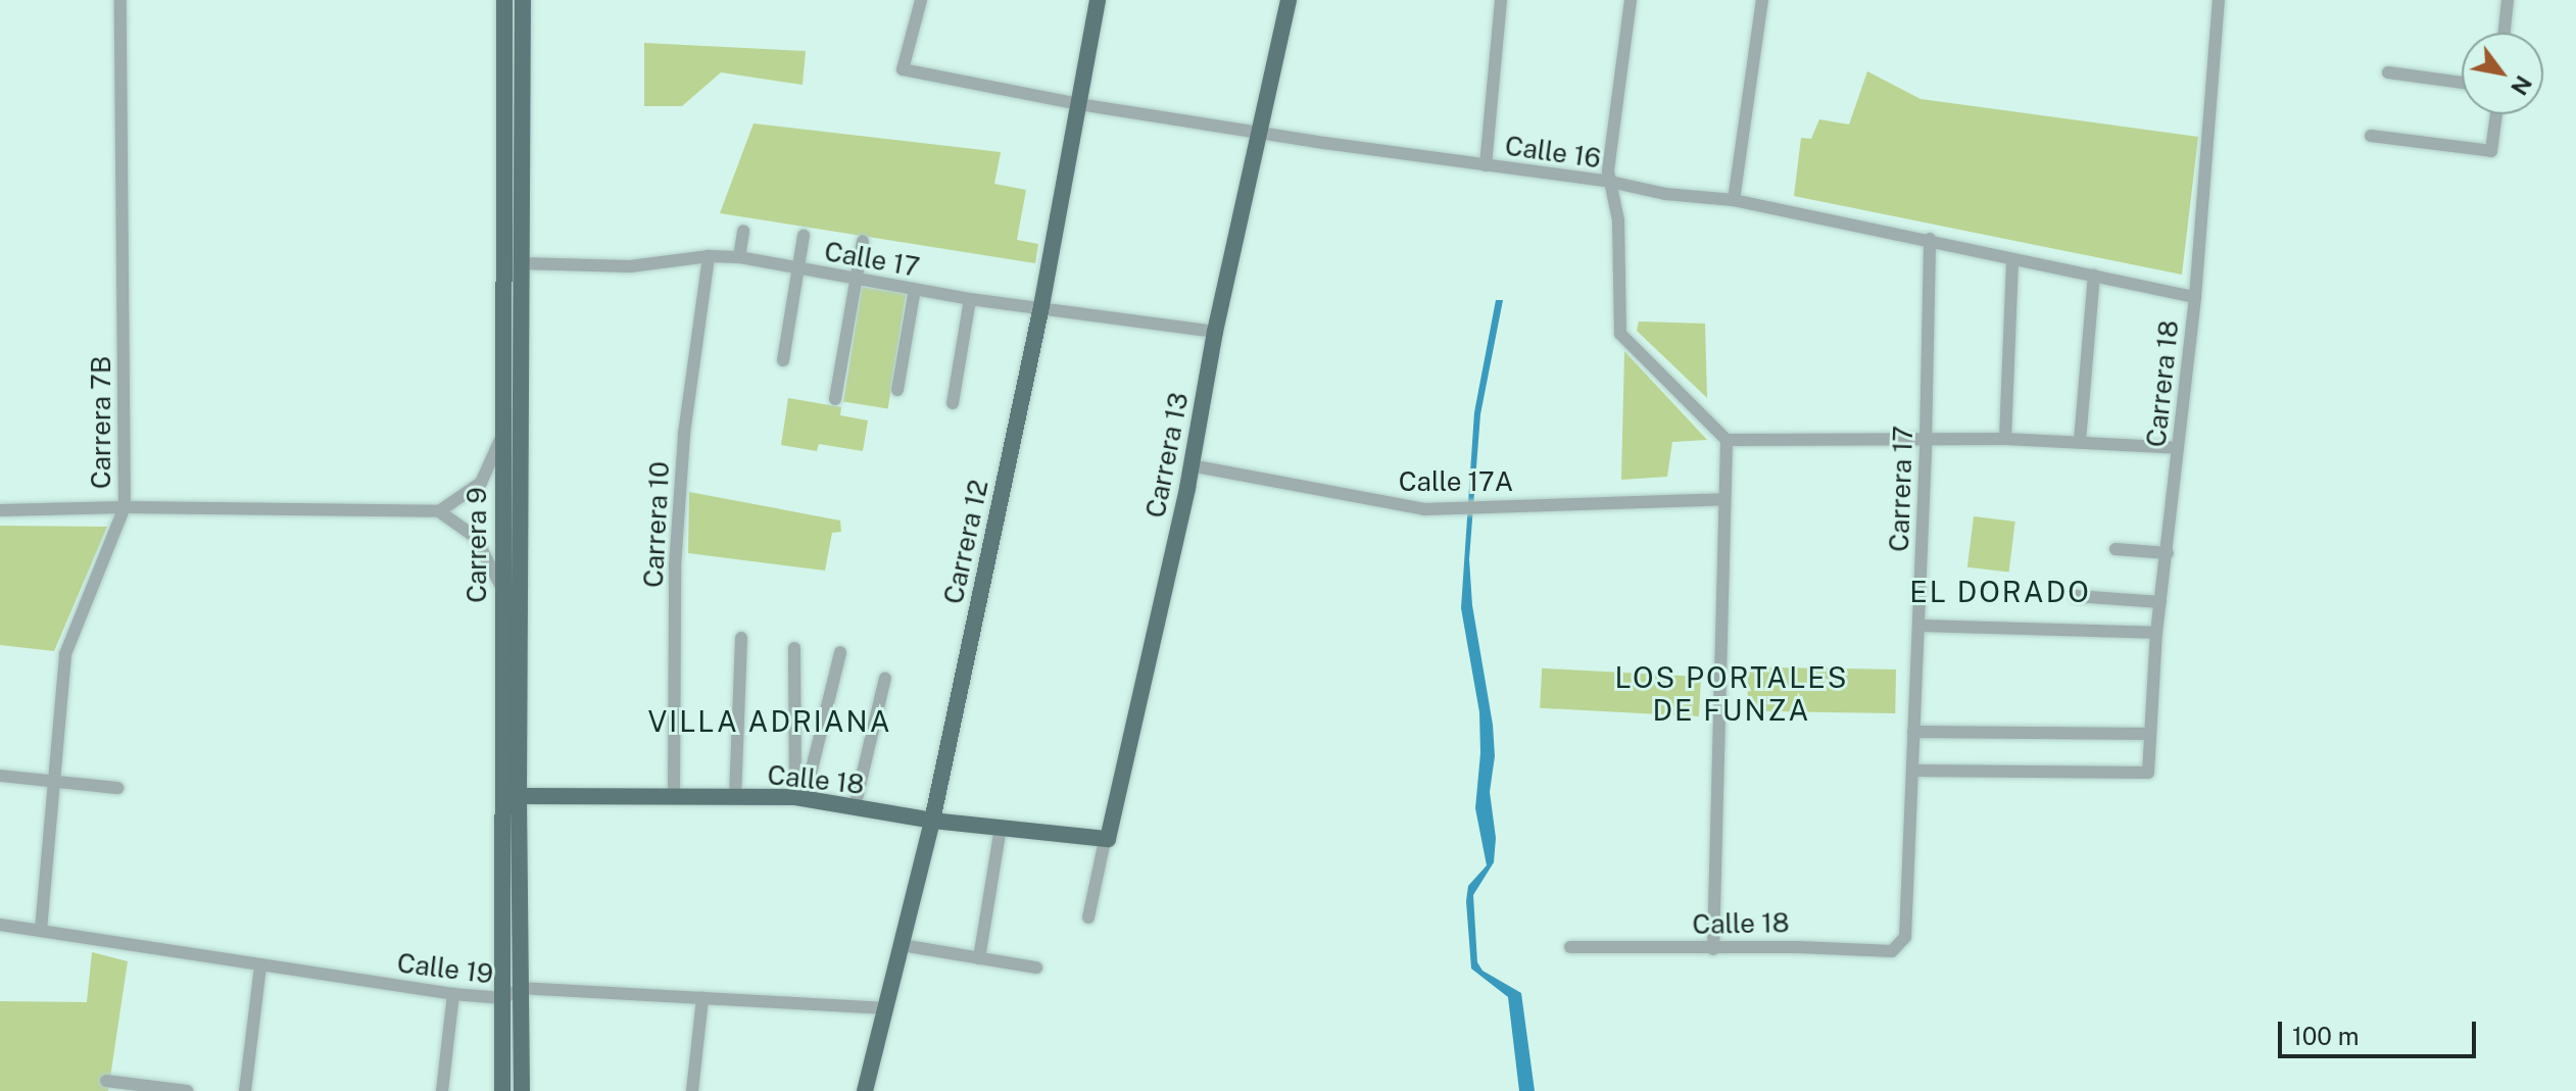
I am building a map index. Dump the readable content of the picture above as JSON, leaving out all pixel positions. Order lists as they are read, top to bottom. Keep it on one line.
{"streets":{"main road":["Carrera 13","Carrera 12","Carrera 9","Calle 18"],"street":["Calle 16","Calle 17","Carrera 18","Carrera 7B","Calle 17A","Carrera 17","Carrera 10","Calle 19"]},"crossings":[["Calle 16","Carrera 18"],["Calle 16","Carrera 13"],["Calle 16","Carrera 17"],["Calle 16","Carrera 12"],["Calle 17","Carrera 13"],["Calle 17","Carrera 10"],["Calle 17","Carrera 12"],["Calle 17","Carrera 9"],["Carrera 18","Carrera 17"],["Carrera 7B","Calle 19"],["Carrera 13","Calle 17A"],["Carrera 13","Calle 18"],["Carrera 17","Calle 18"],["Carrera 10","Calle 18"],["Carrera 12","Calle 18"],["Carrera 12","Calle 19"],["Carrera 9","Calle 18"],["Carrera 9","Calle 19"]],"districts":["EL DORADO","LOS PORTALES DE FUNZA","VILLA ADRIANA"],"scale_bar":"100 m","north":"bottom right"}
